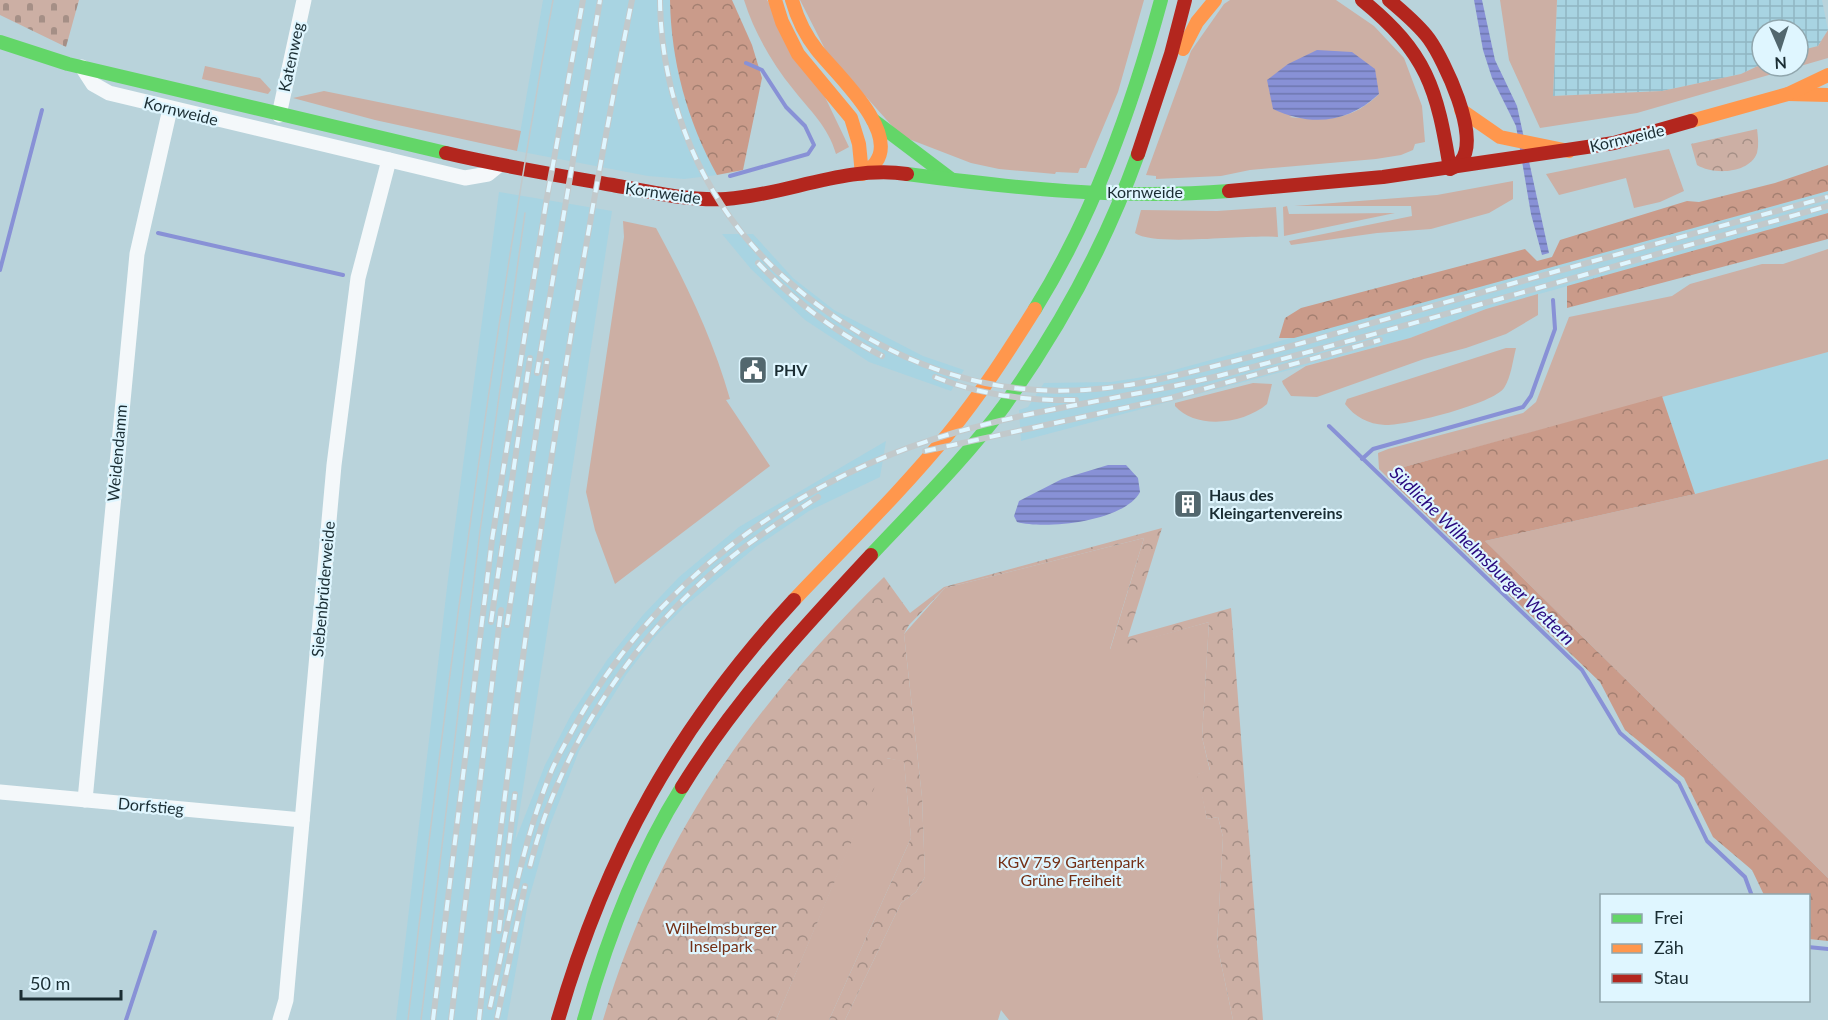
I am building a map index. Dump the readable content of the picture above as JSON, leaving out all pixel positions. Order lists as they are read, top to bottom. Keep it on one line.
{"streets":{"main road":["Kornweide"],"street":["Katenweg","Weidendamm","Siebenbrüderweide","Dorfstieg"]},"crossings":[["Katenweg","Kornweide"],["Kornweide","Weidendamm"],["Kornweide","Siebenbrüderweide"],["Weidendamm","Dorfstieg"],["Siebenbrüderweide","Dorfstieg"]],"water":["Südliche Wilhelmsburger Wettern"],"parks":["KGV 759 Gartenpark Grüne Freiheit","Wilhelmsburger Inselpark"],"places":{"public building":["PHV"],"building":["Haus des Kleingartenvereins"]},"legend":["Frei","Zäh","Stau"],"scale_bar":"50 m","north":"bottom"}
